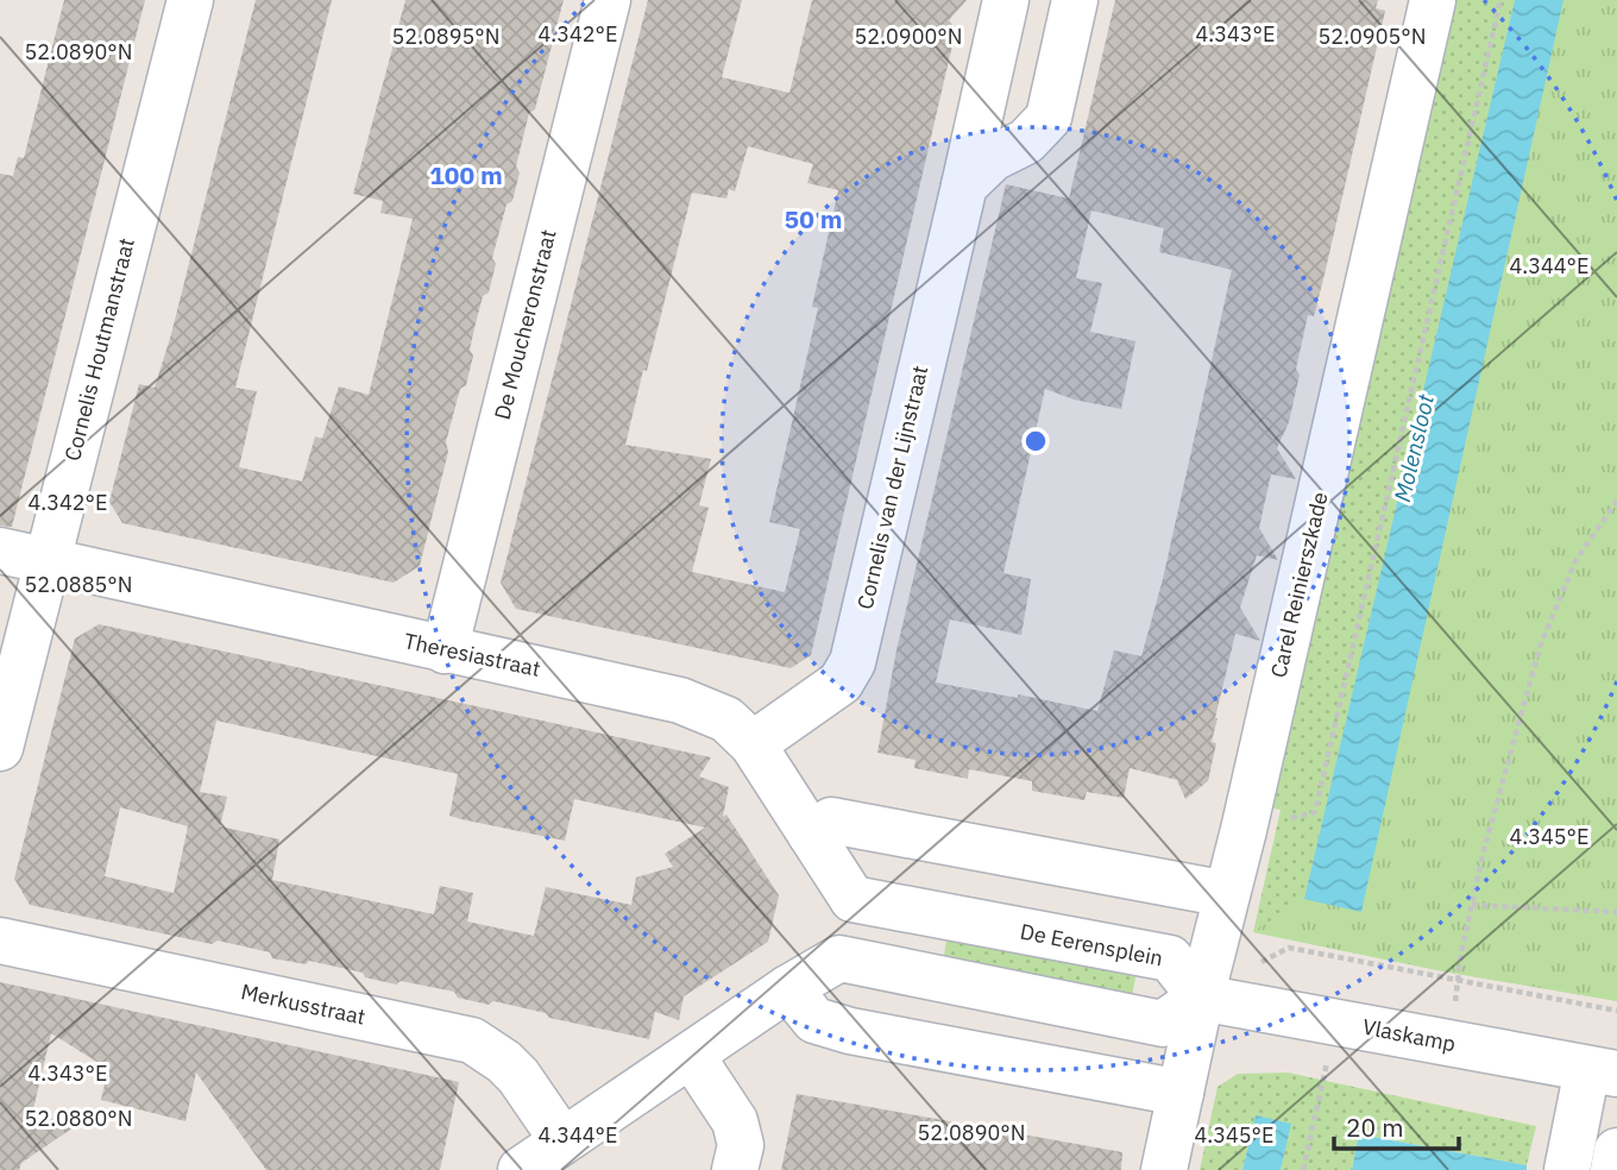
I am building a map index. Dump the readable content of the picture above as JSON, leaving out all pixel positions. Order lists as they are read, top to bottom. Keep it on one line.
{"streets":{"street":["De Moucheronstraat","Cornelis Houtmanstraat","Cornelis van der Lijnstraat","Carel Reinierszkade","Theresiastraat","De Eerensplein","Merkusstraat","Vlaskamp"]},"crossings":[["De Moucheronstraat","Theresiastraat"],["Cornelis Houtmanstraat","Theresiastraat"],["Cornelis van der Lijnstraat","Theresiastraat"],["Carel Reinierszkade","De Eerensplein"],["Carel Reinierszkade","Vlaskamp"],["Theresiastraat","De Eerensplein"],["De Eerensplein","Vlaskamp"]],"water":["Molensloot"],"scale_bar":"20 m","coordinates":["4.342°E","4.343°E","52.0895°N","52.0900°N","52.0905°N","52.0890°N","4.344°E","52.0885°N","4.345°E","52.0880°N"],"rings":["100 m","50 m"]}
